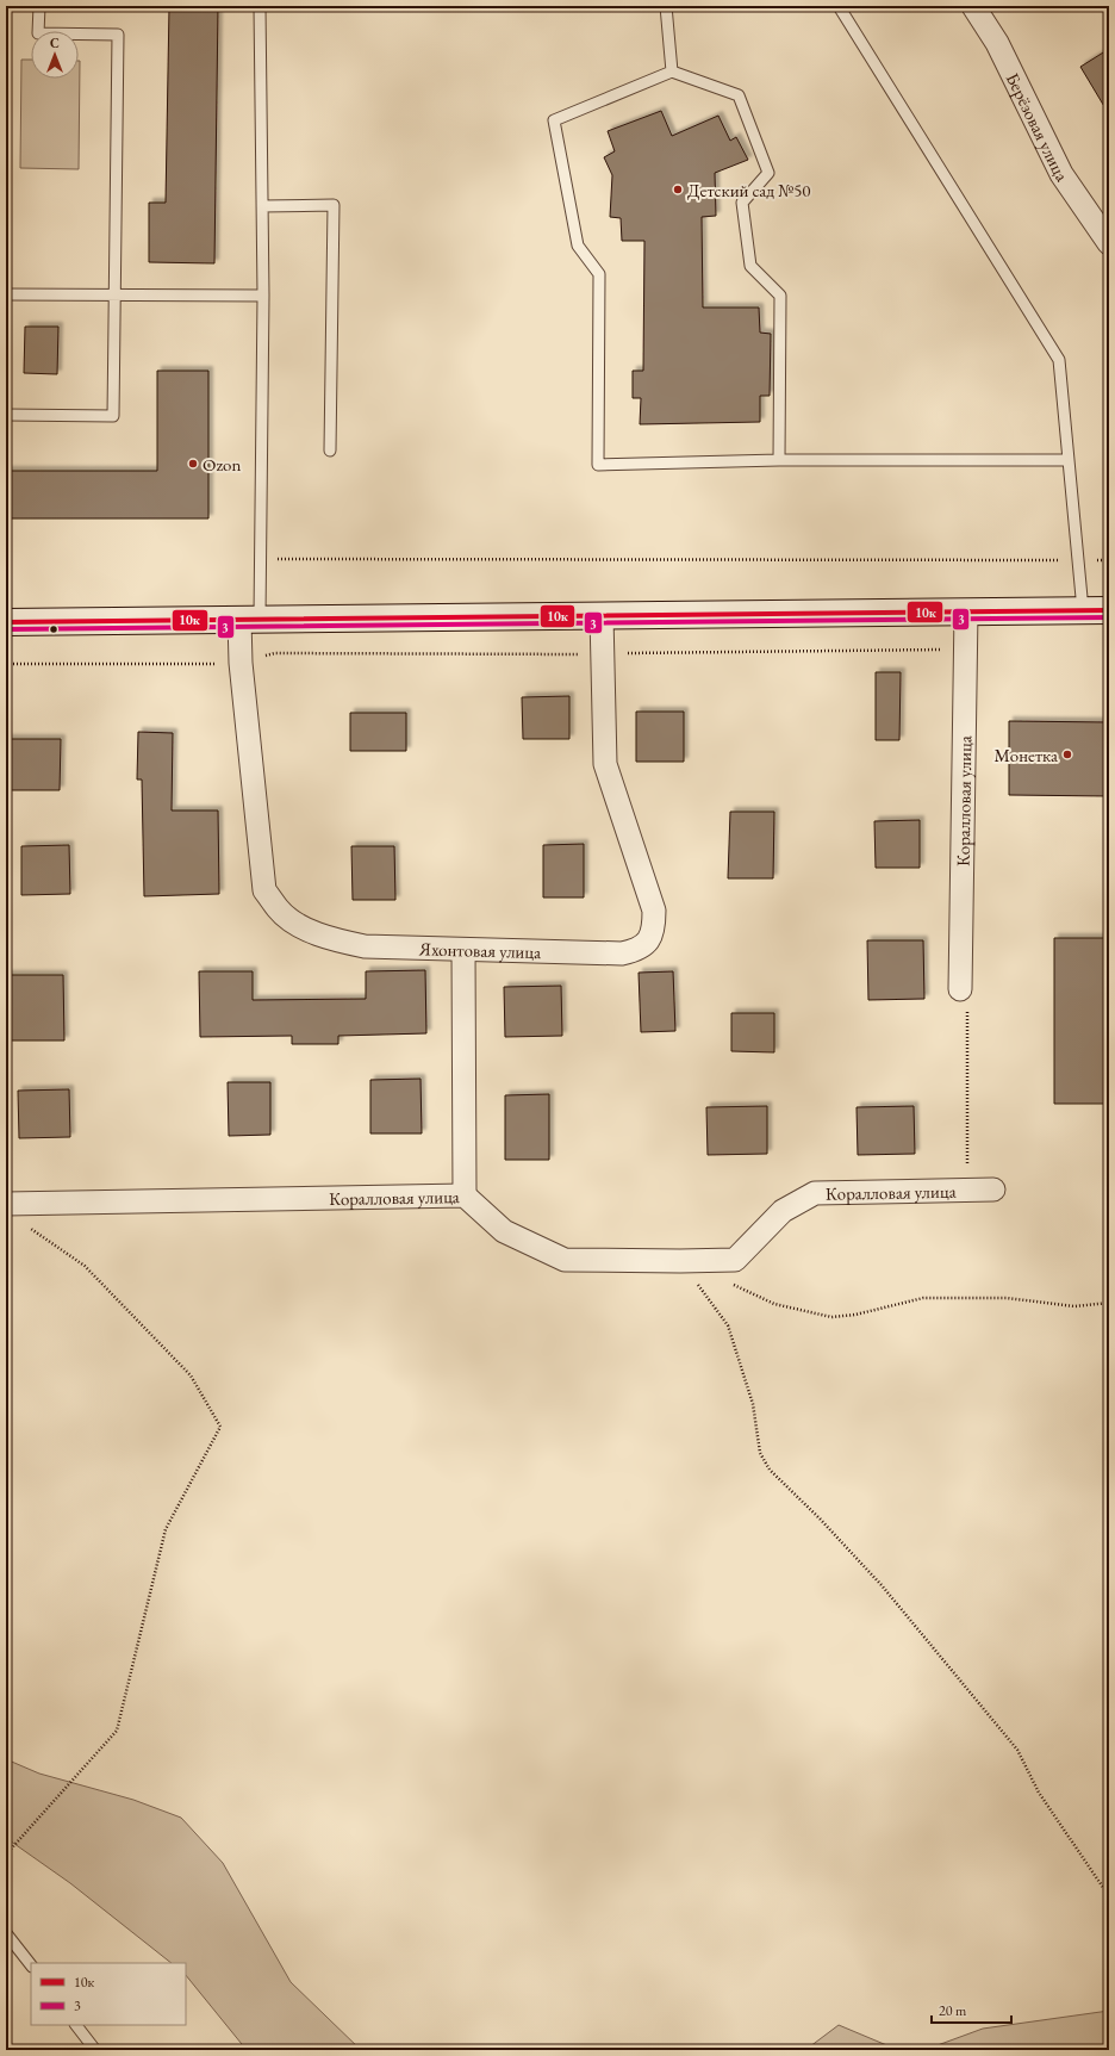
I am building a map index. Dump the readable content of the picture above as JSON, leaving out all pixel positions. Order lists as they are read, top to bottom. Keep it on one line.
{"streets":{"street":["Берёзовая улица","Коралловая улица","Яхонтовая улица"]},"places":["Детский сад №50","Ozon","Монетка"],"lines":["transit line 10к","transit line 3"],"legend":["10к","3"],"scale_bar":"20 m","north":"top"}
